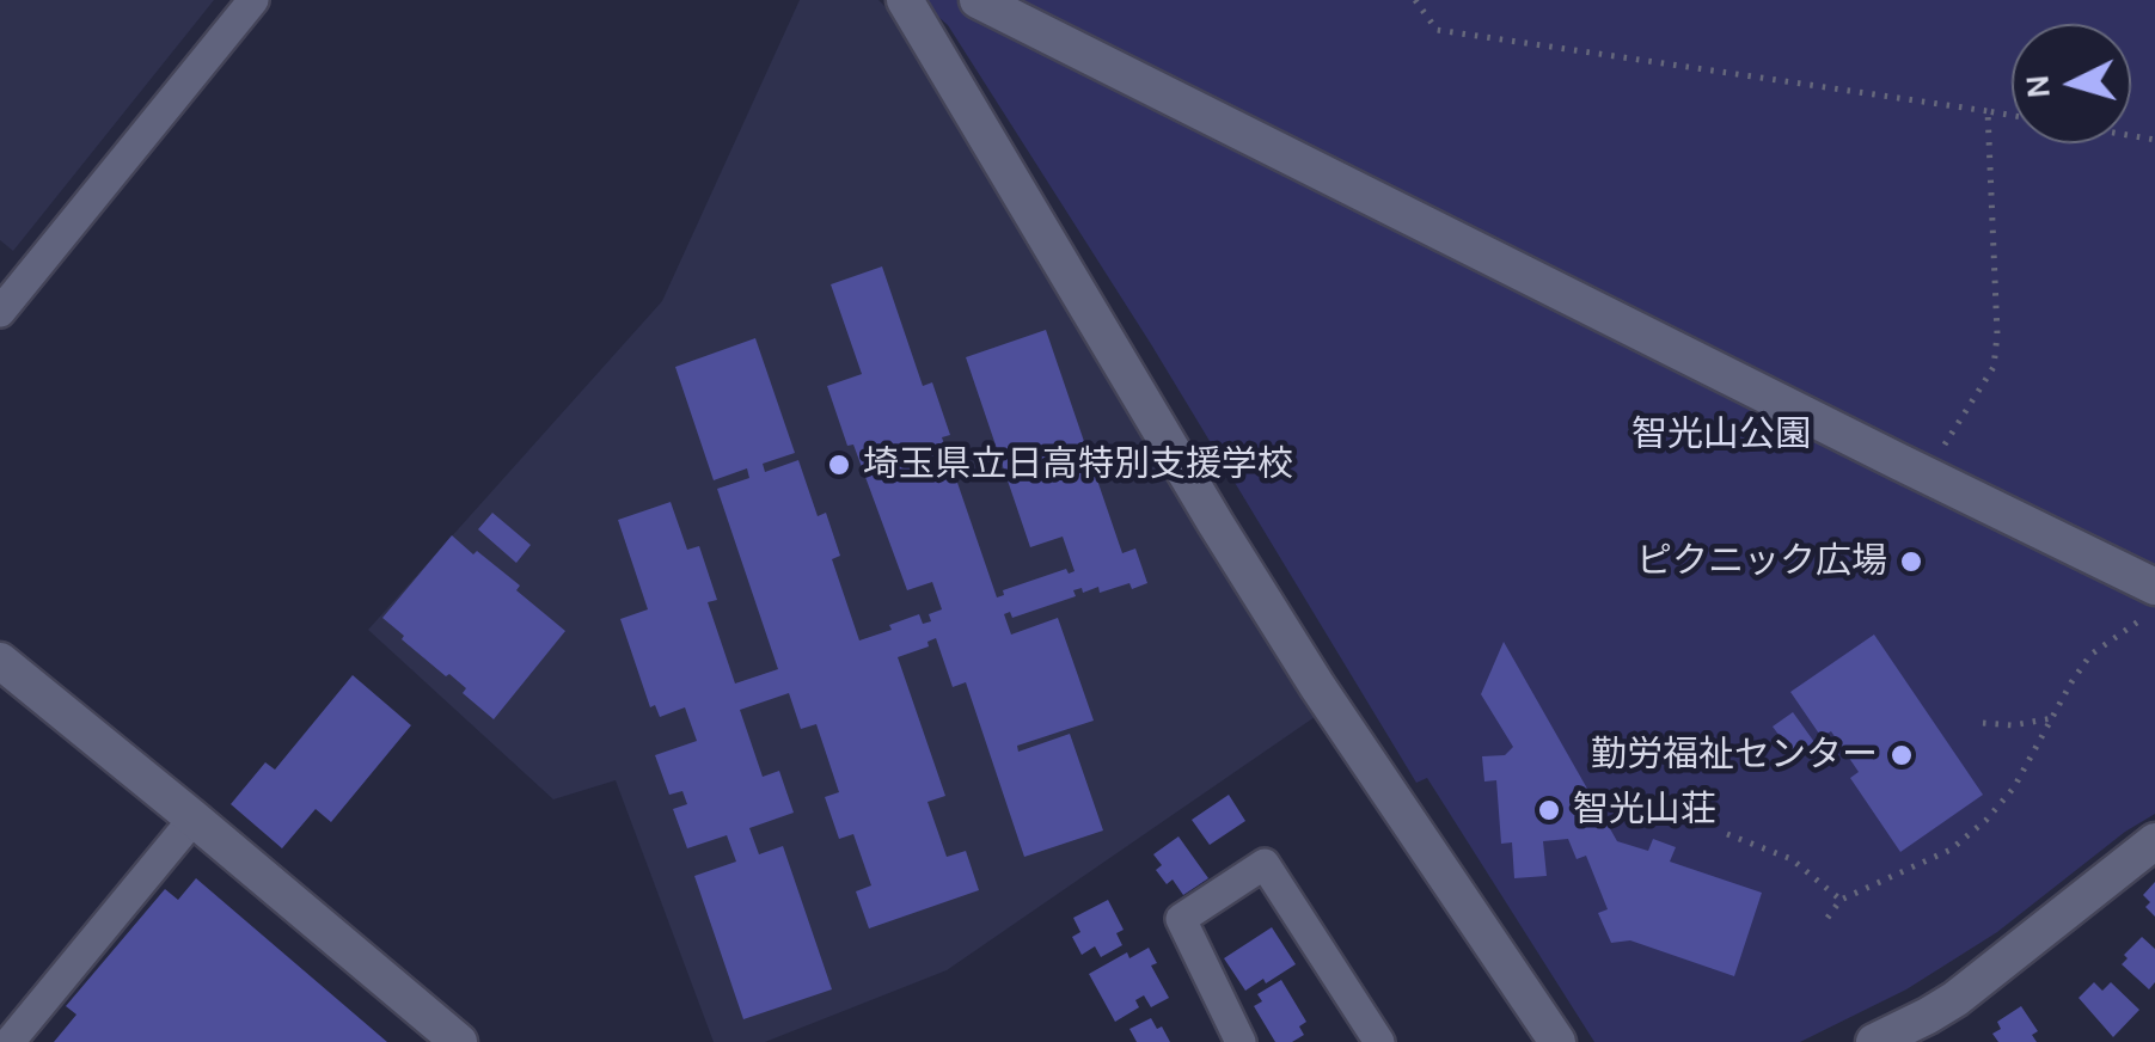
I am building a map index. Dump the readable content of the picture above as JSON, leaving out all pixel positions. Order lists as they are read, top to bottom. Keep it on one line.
{"parks":["智光山公園"],"places":["埼玉県立日高特別支援学校","ピクニック広場","勤労福祉センター","智光山荘"],"north":"left"}
